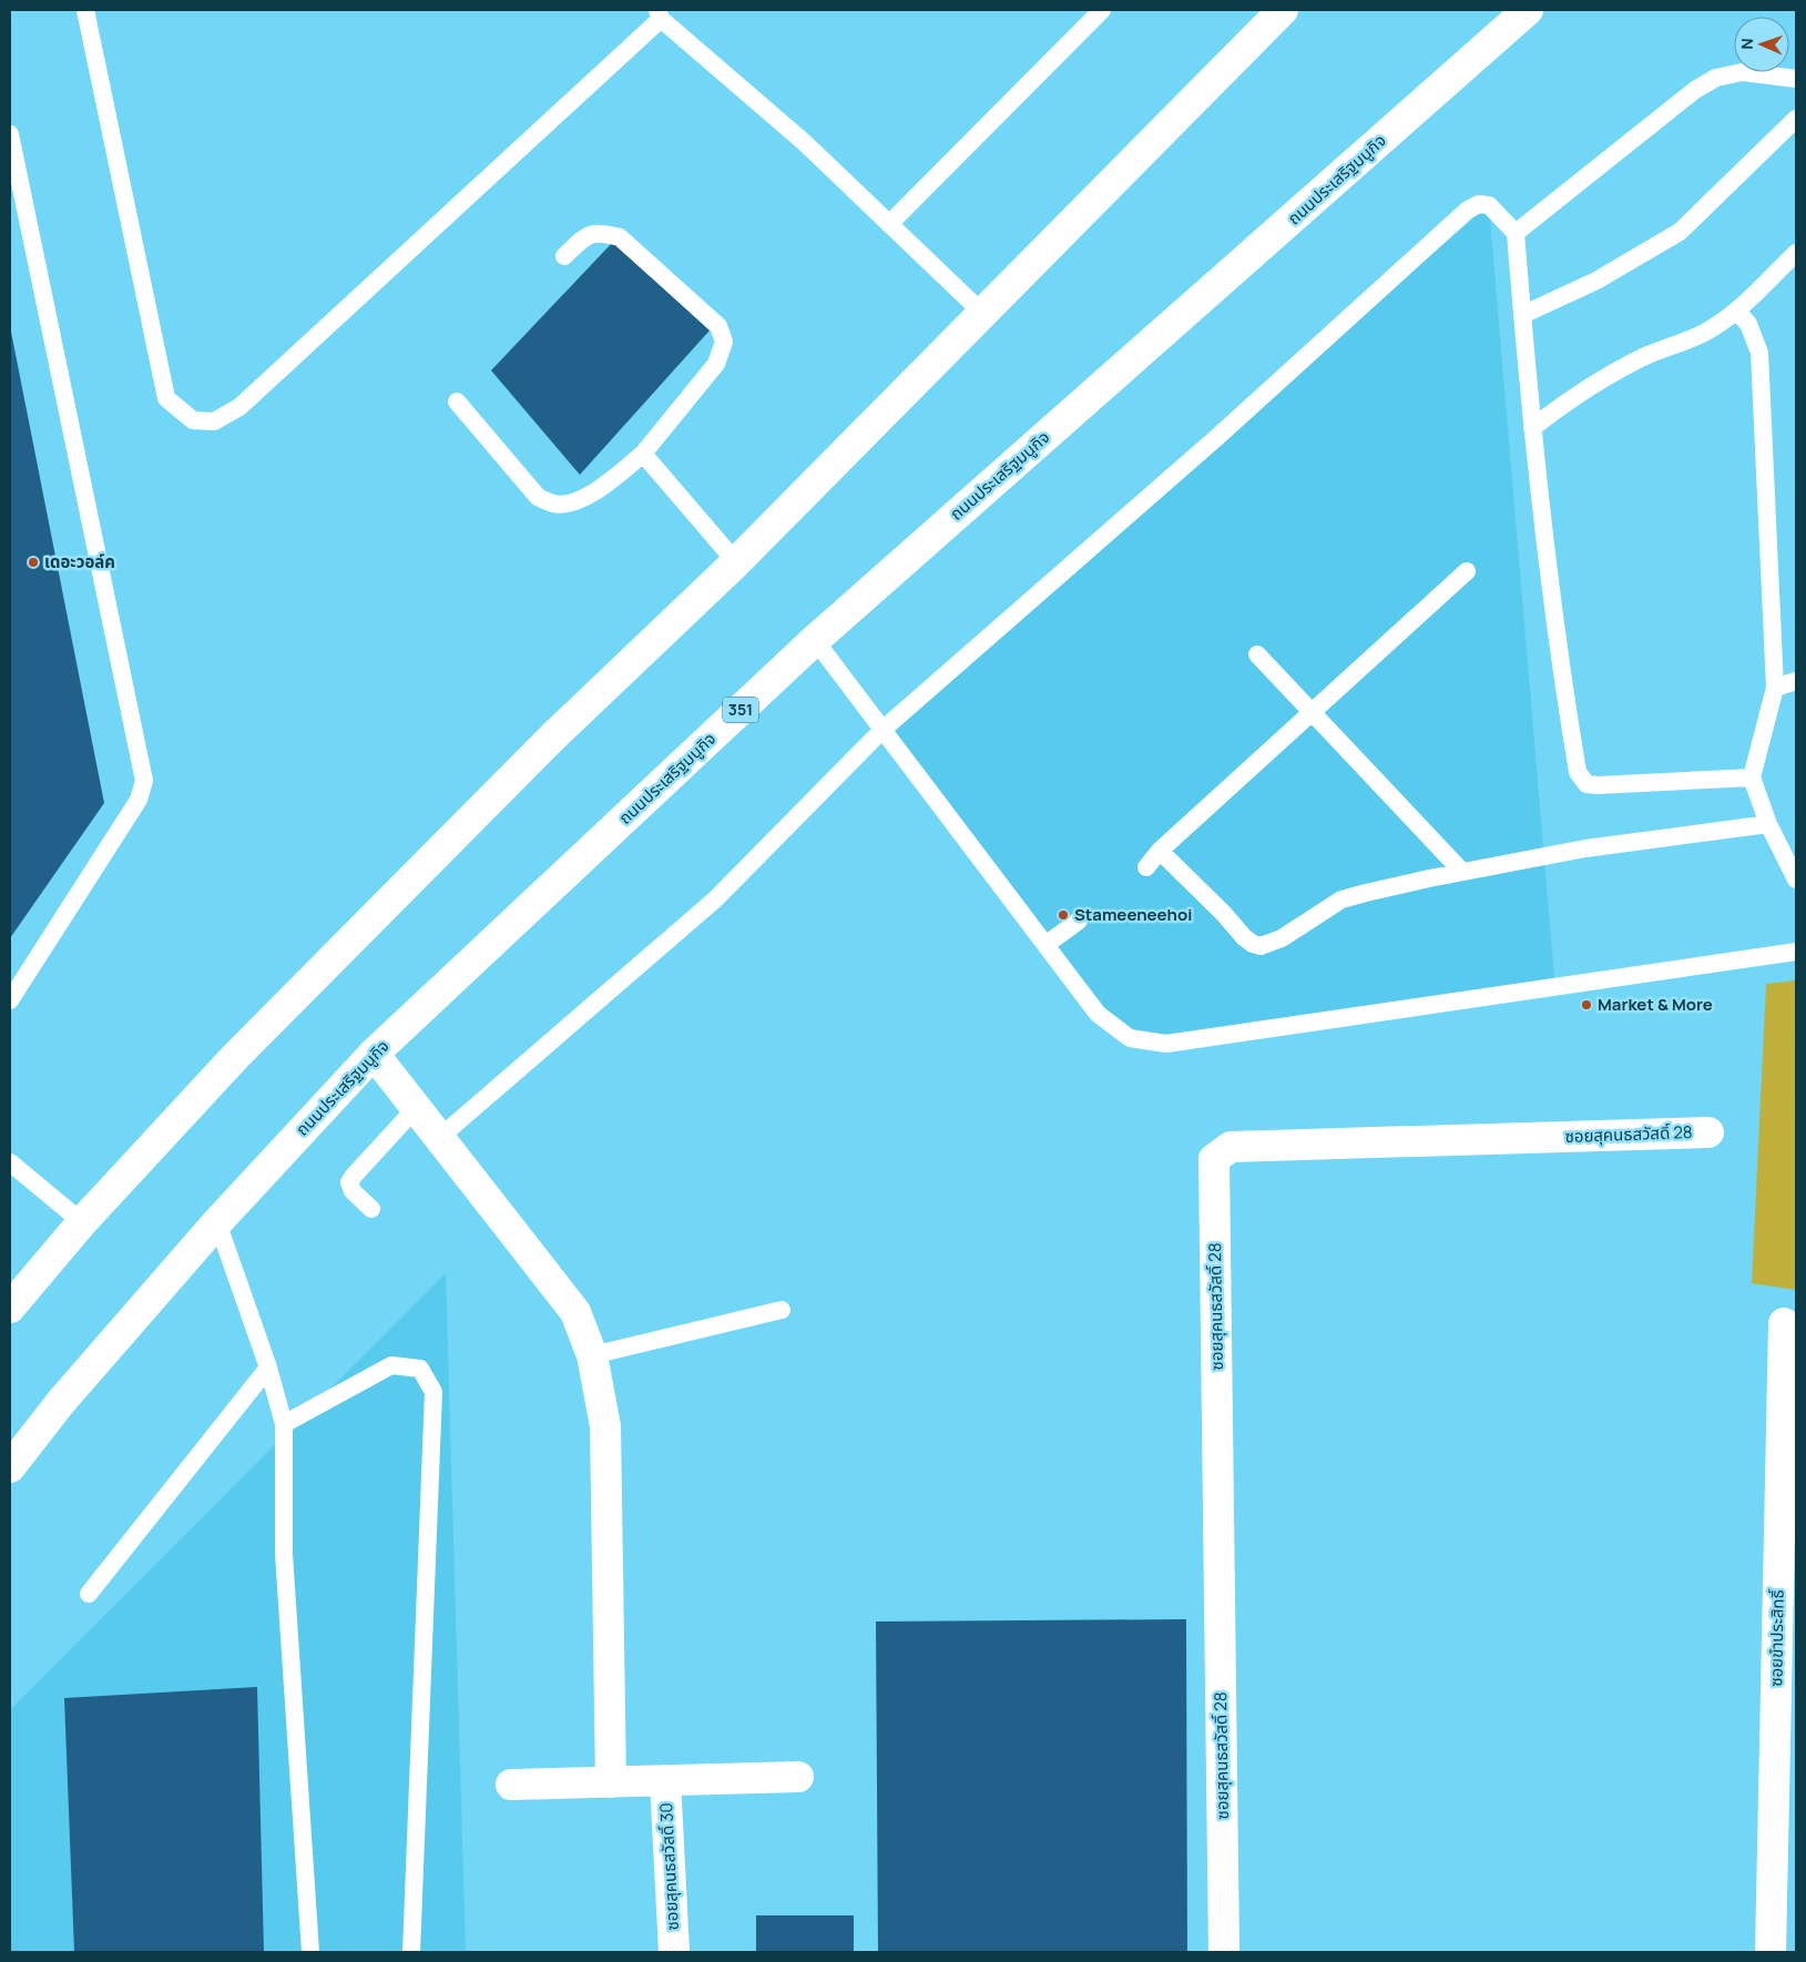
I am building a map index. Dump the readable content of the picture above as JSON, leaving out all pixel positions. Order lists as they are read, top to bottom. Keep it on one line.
{"streets":{"main road":["ถนนประเสริฐมนูกิจ","351","ซอยสุคนธสวัสดิ์ 28","ซอยขำประสิทธิ์","ซอยสุคนธสวัสดิ์ 30"]},"places":["เดอะวอล์ค","Stameeneehoi","Market & More"],"north":"left"}
